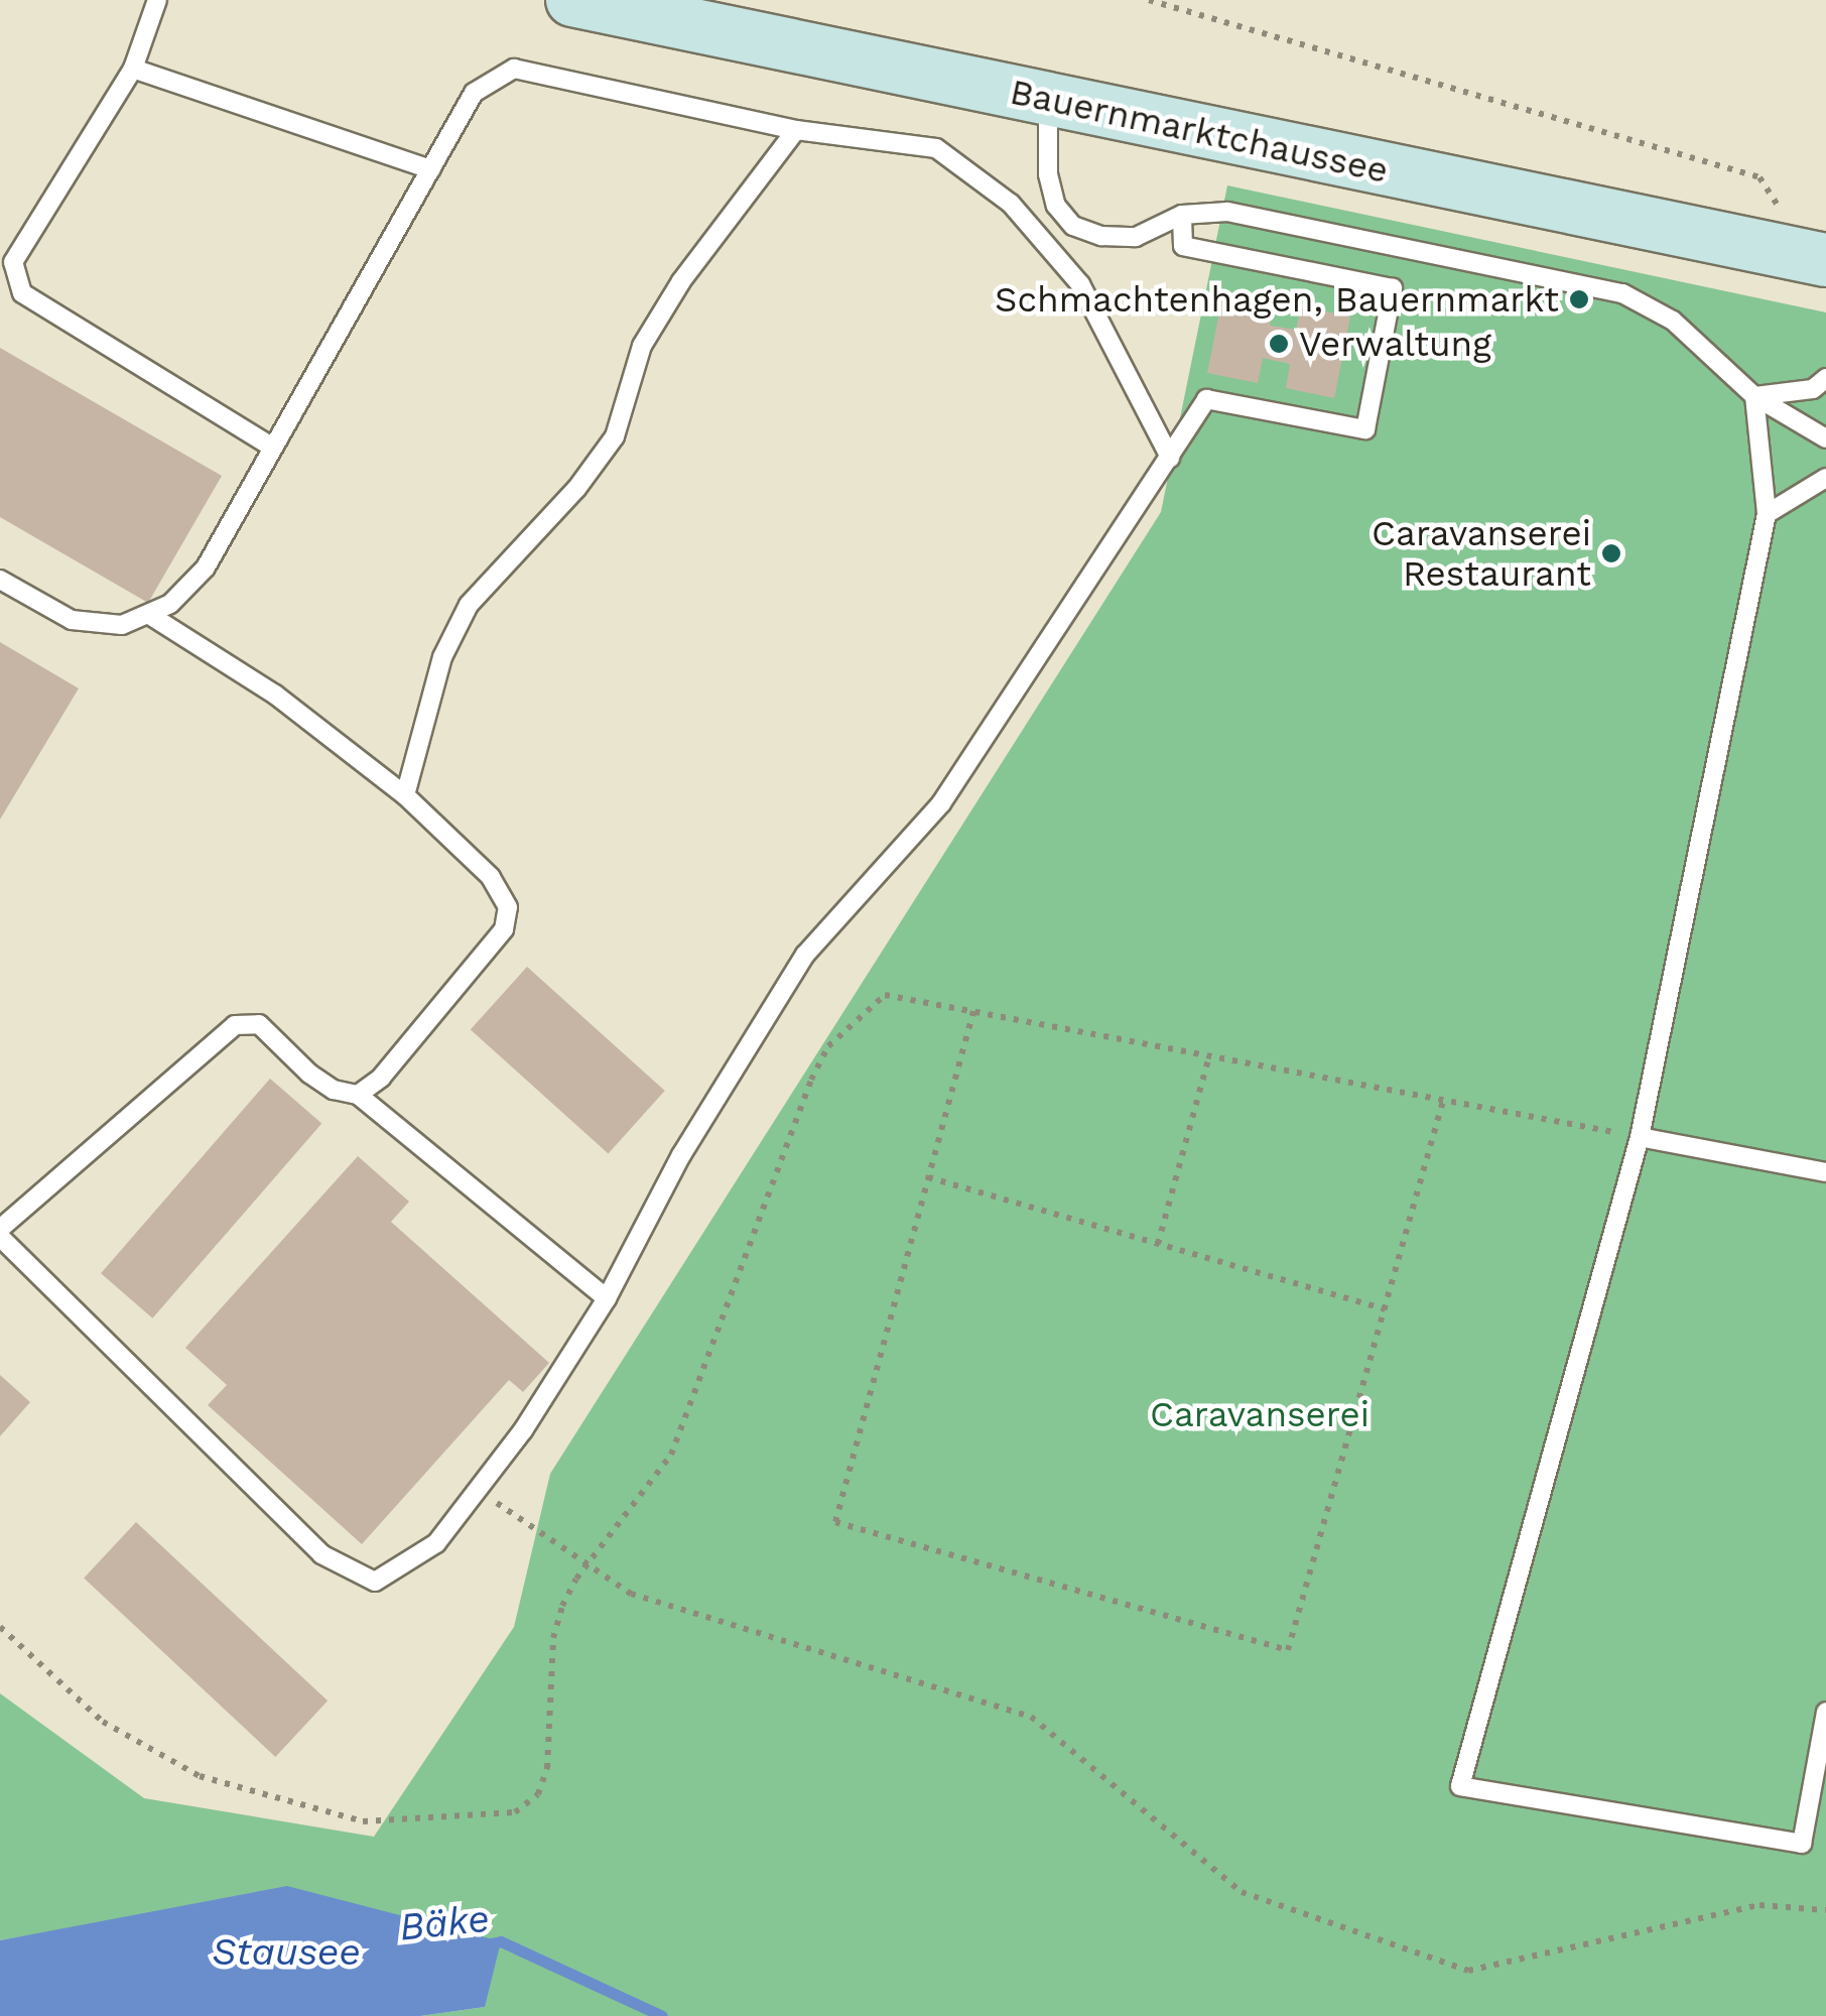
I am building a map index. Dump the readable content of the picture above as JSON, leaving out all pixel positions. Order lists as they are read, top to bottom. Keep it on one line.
{"streets":{"main road":["Bauernmarktchaussee"]},"water":["Bäke","Stausee"],"parks":["Caravanserei"],"places":["Schmachtenhagen, Bauernmarkt","Verwaltung","Caravanserei Restaurant"]}
